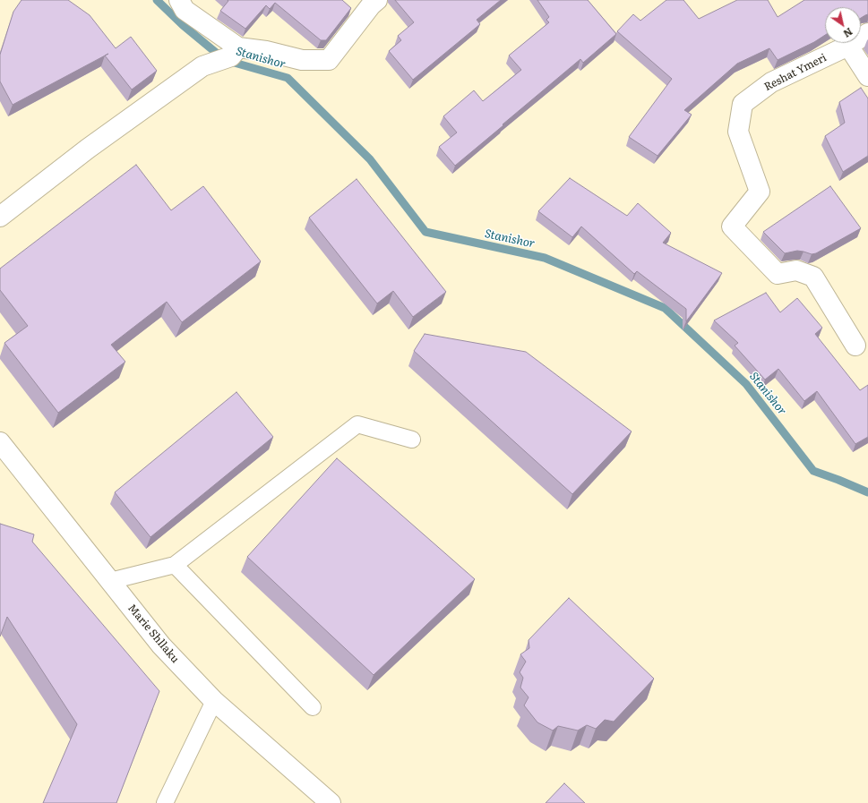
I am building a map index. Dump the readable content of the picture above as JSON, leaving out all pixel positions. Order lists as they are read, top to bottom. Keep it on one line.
{"streets":{"street":["Reshat Ymeri","Marie Shllaku"]},"water":["Stanishor"],"north":"bottom right"}
